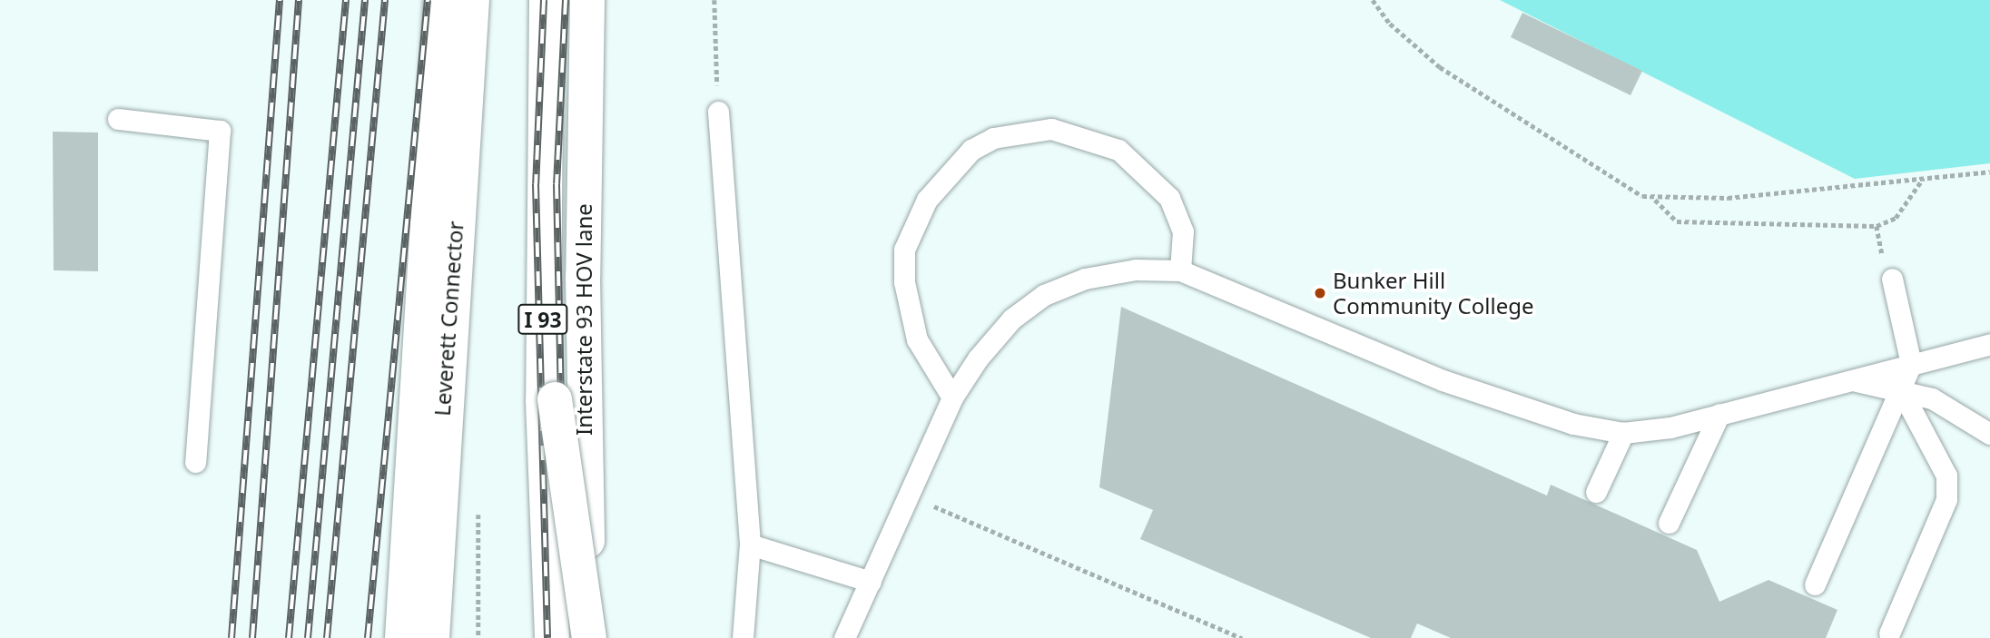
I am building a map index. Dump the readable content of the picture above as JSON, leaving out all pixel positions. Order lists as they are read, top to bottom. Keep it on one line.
{"streets":{"highway":["Leverett Connector","I 93","Interstate 93 HOV lane"]},"places":["Bunker Hill Community College"]}
